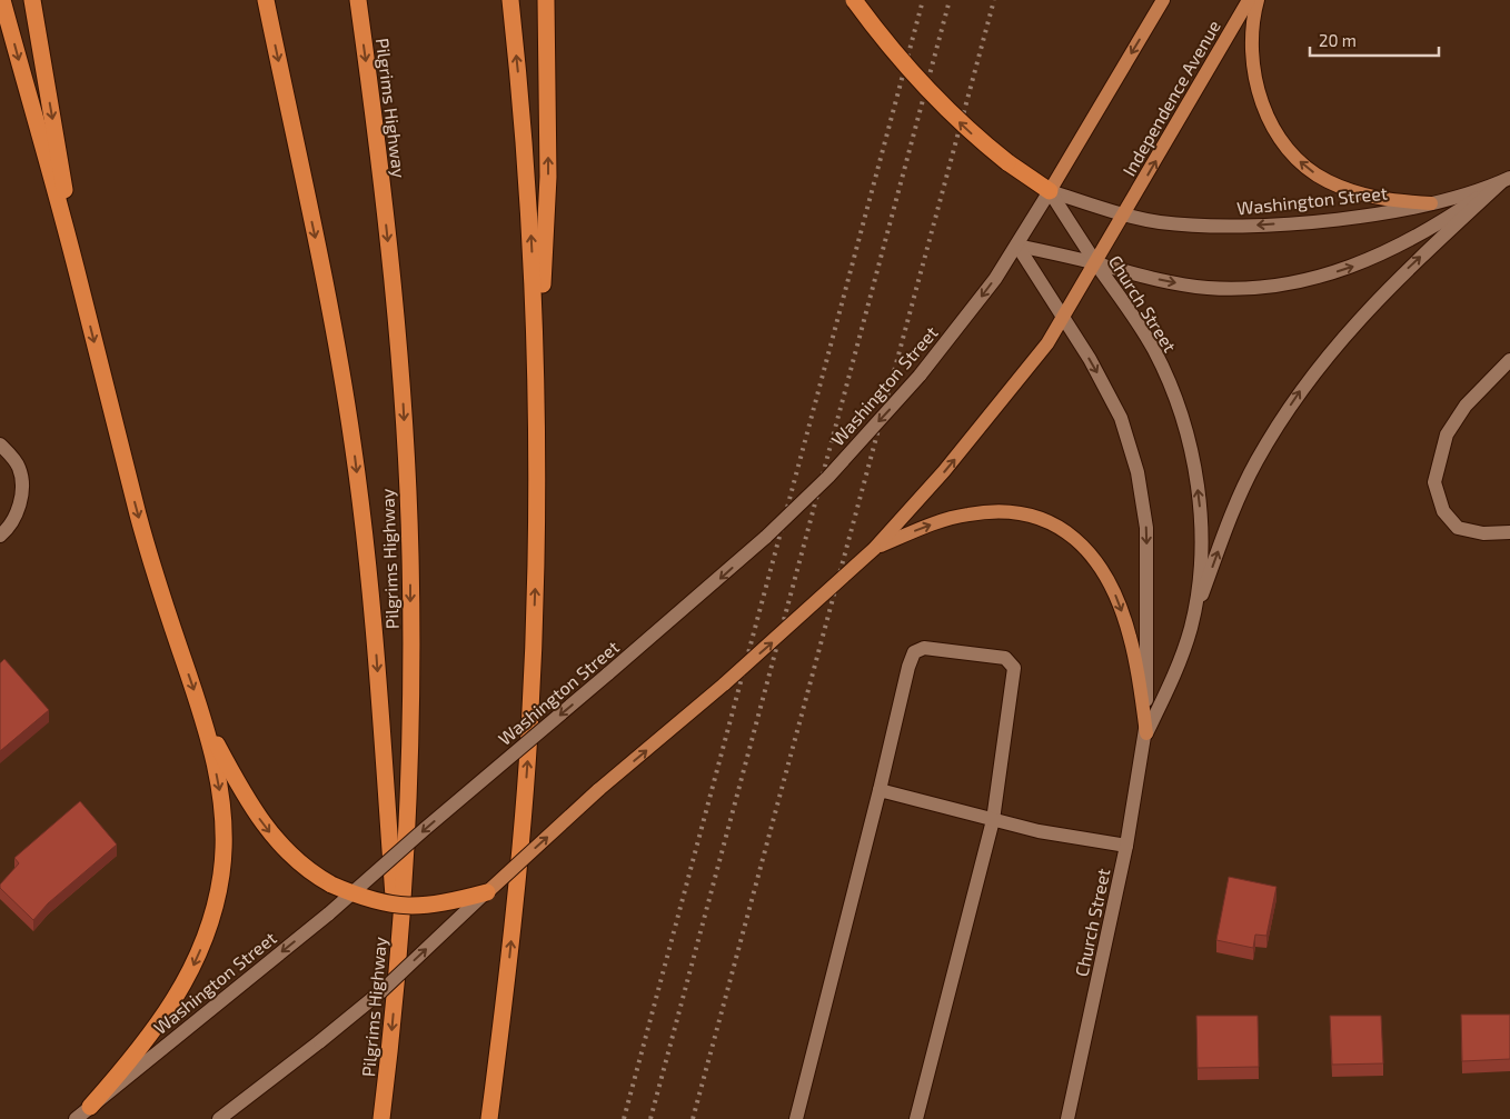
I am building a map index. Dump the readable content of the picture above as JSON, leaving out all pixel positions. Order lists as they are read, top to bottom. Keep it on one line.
{"streets":{"highway":["Pilgrims Highway"],"main road":["Independence Avenue","Washington Street","Church Street"]},"crossings":[["Independence Avenue","Washington Street"],["Washington Street","Church Street"]],"scale_bar":"20 m"}
